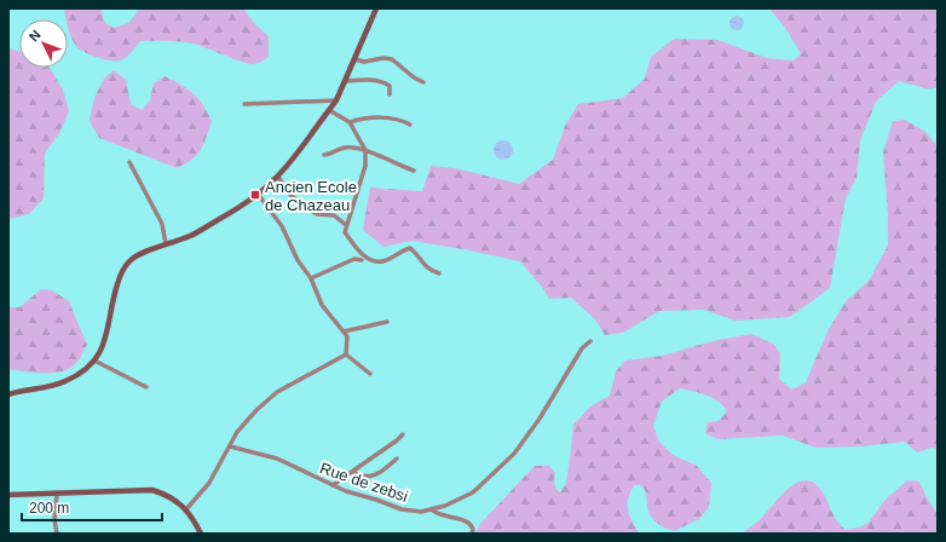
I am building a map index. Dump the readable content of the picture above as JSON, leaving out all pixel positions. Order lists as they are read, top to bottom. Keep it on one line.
{"streets":{"street":["Rue de zebsi"]},"places":{"transit":["Ancien Ecole de Chazeau"]},"scale_bar":"200 m","north":"top left"}
